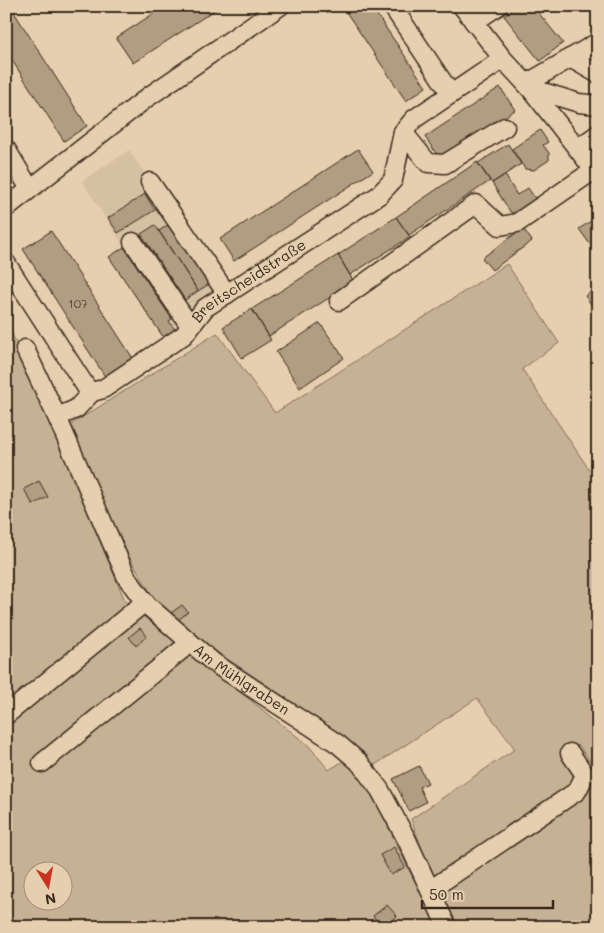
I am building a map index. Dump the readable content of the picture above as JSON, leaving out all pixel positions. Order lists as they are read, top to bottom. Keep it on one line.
{"streets":{"street":["Breitscheidstraße","Am Mühlgraben"]},"house_numbers":["107"],"scale_bar":"50 m","north":"bottom"}
